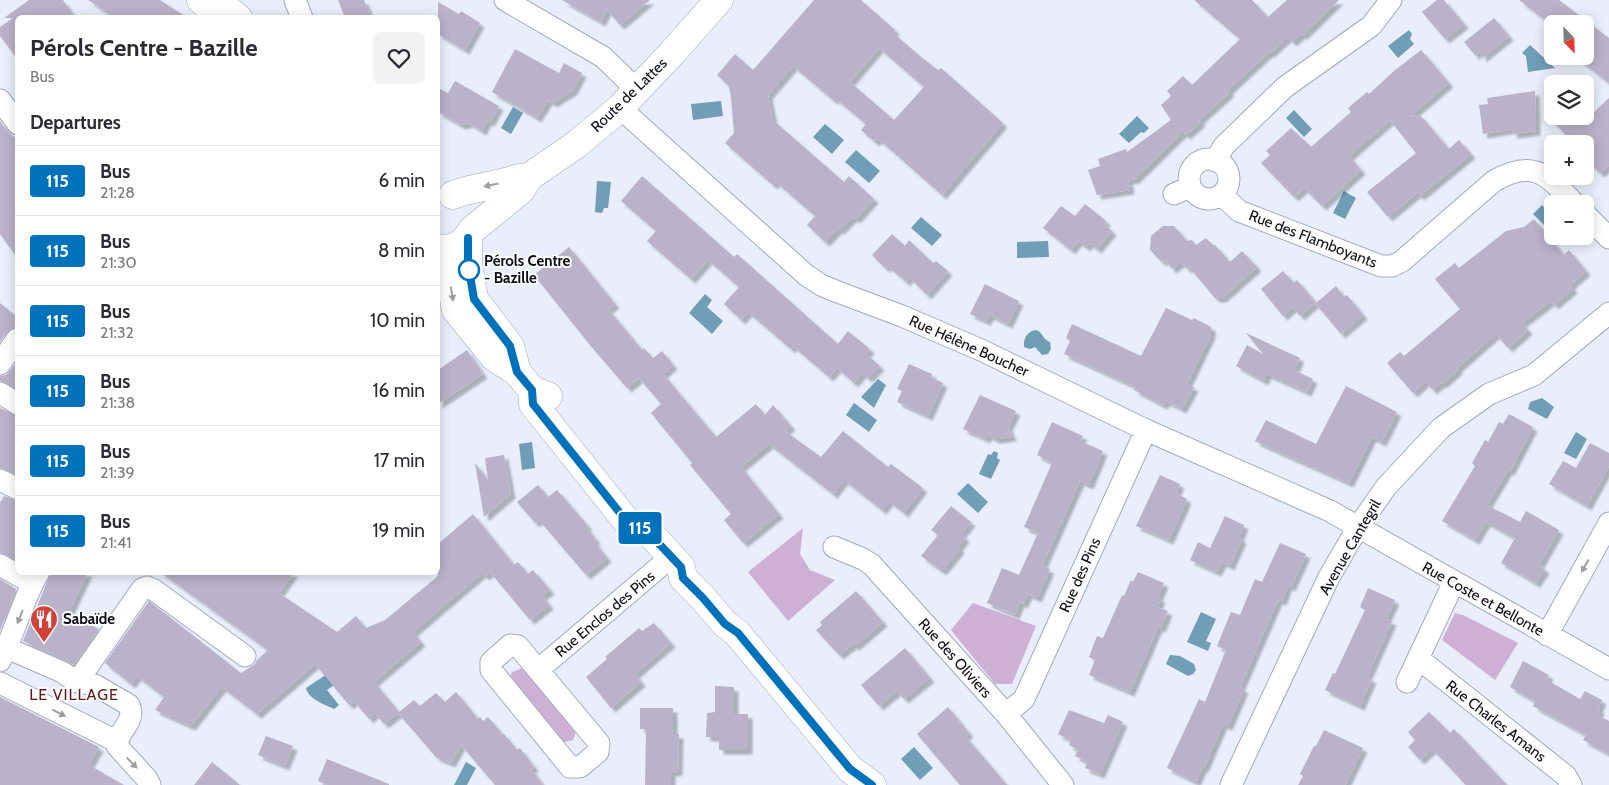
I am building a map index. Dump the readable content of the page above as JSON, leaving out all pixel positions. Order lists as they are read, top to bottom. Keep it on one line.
{"streets":{"main road":["Route de Lattes"],"street":["Rue des Flamboyants","Rue Hélène Boucher","Avenue Cantegril","Rue des Pins","Rue Coste et Bellonte","Rue Enclos des Pins","Rue des Oliviers","Rue Charles Amans"]},"crossings":[["Route de Lattes","Rue Hélène Boucher"],["Rue Hélène Boucher","Avenue Cantegril"],["Rue Hélène Boucher","Rue des Pins"],["Rue Hélène Boucher","Rue Coste et Bellonte"],["Avenue Cantegril","Rue Coste et Bellonte"],["Rue des Pins","Rue des Oliviers"]],"districts":["LE VILLAGE"],"places":{"other":["Pérols Centre - Bazille"],"restaurant":["Sabaïde"]},"lines":["bus line 115"],"north":"bottom right","page":{"on_map":"115","map_buttons":["+","−"],"heading":[["Pérols Centre - Bazille","Bus"],"Departures"],"list":[{"mark":"115","name":"Bus","note":"21:28","value":"6 min"},{"mark":"115","name":"Bus","note":"21:30","value":"8 min"},{"mark":"115","name":"Bus","note":"21:32","value":"10 min"},{"mark":"115","name":"Bus","note":"21:38","value":"16 min"},{"mark":"115","name":"Bus","note":"21:39","value":"17 min"},{"mark":"115","name":"Bus","note":"21:41","value":"19 min"}]}}
